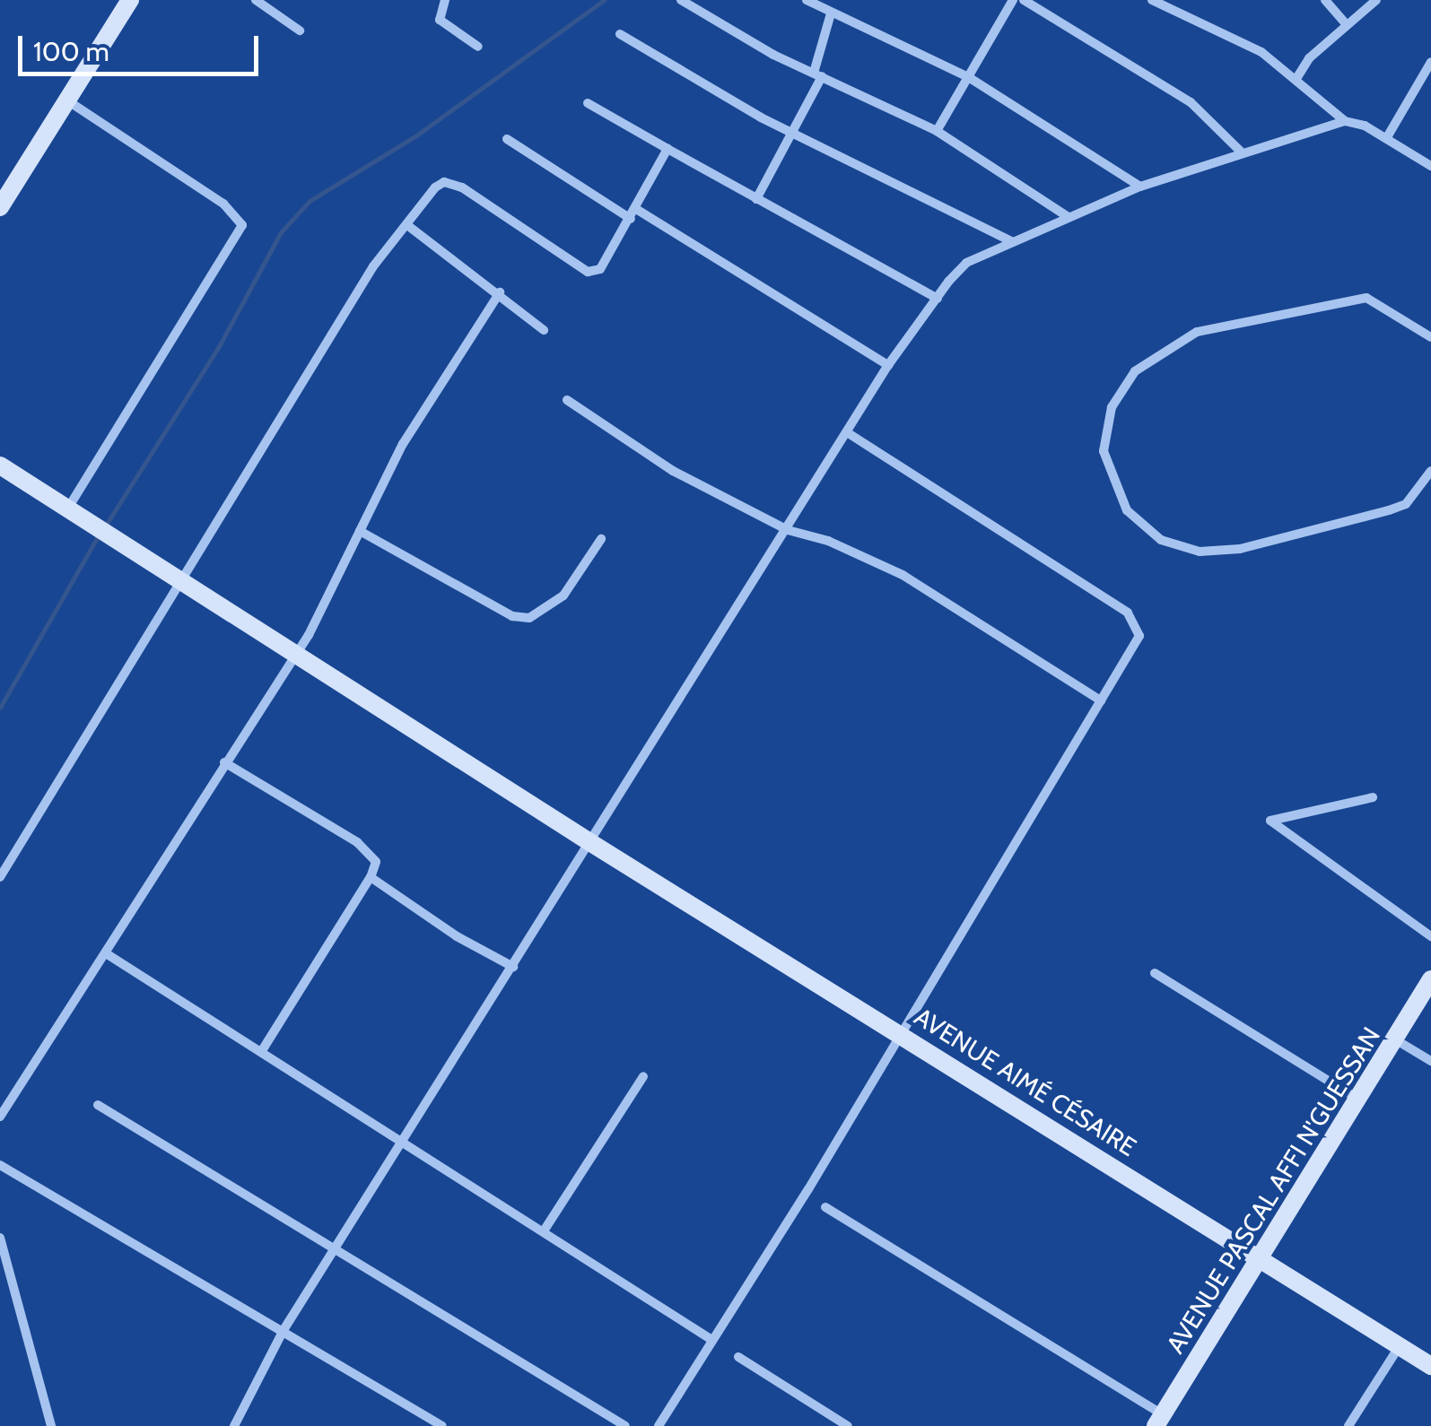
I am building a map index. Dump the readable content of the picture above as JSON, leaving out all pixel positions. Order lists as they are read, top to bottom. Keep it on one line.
{"streets":{"street":["AVENUE AIMÉ CÉSAIRE","AVENUE PASCAL AFFI N'GUESSAN"]},"crossings":[["AVENUE AIMÉ CÉSAIRE","AVENUE PASCAL AFFI N'GUESSAN"]],"scale_bar":"100 m"}
